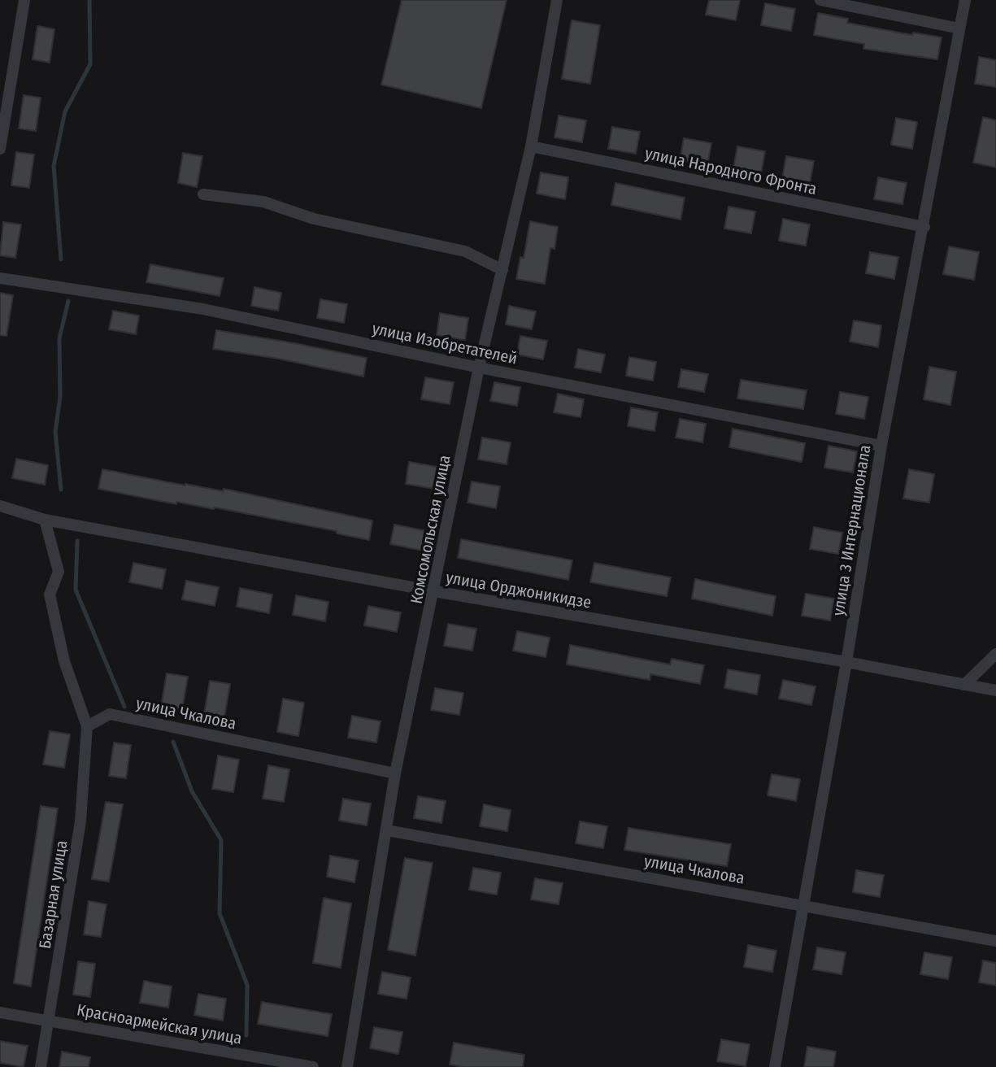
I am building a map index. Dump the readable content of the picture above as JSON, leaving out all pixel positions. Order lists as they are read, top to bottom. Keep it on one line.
{"streets":{"street":["улица Народного Фронта","улица Изобретателей","Комсомольская улица","улица 3 Интернационала","улица Орджоникидзе","улица Чкалова","Базарная улица","Красноармейская улица"]},"crossings":[["улица Народного Фронта","Комсомольская улица"],["улица Народного Фронта","улица 3 Интернационала"],["улица Изобретателей","Комсомольская улица"],["улица Изобретателей","улица 3 Интернационала"],["Комсомольская улица","улица Орджоникидзе"],["Комсомольская улица","улица Чкалова"],["улица 3 Интернационала","улица Орджоникидзе"],["улица 3 Интернационала","улица Чкалова"],["улица Чкалова","Базарная улица"],["Базарная улица","Красноармейская улица"]]}
